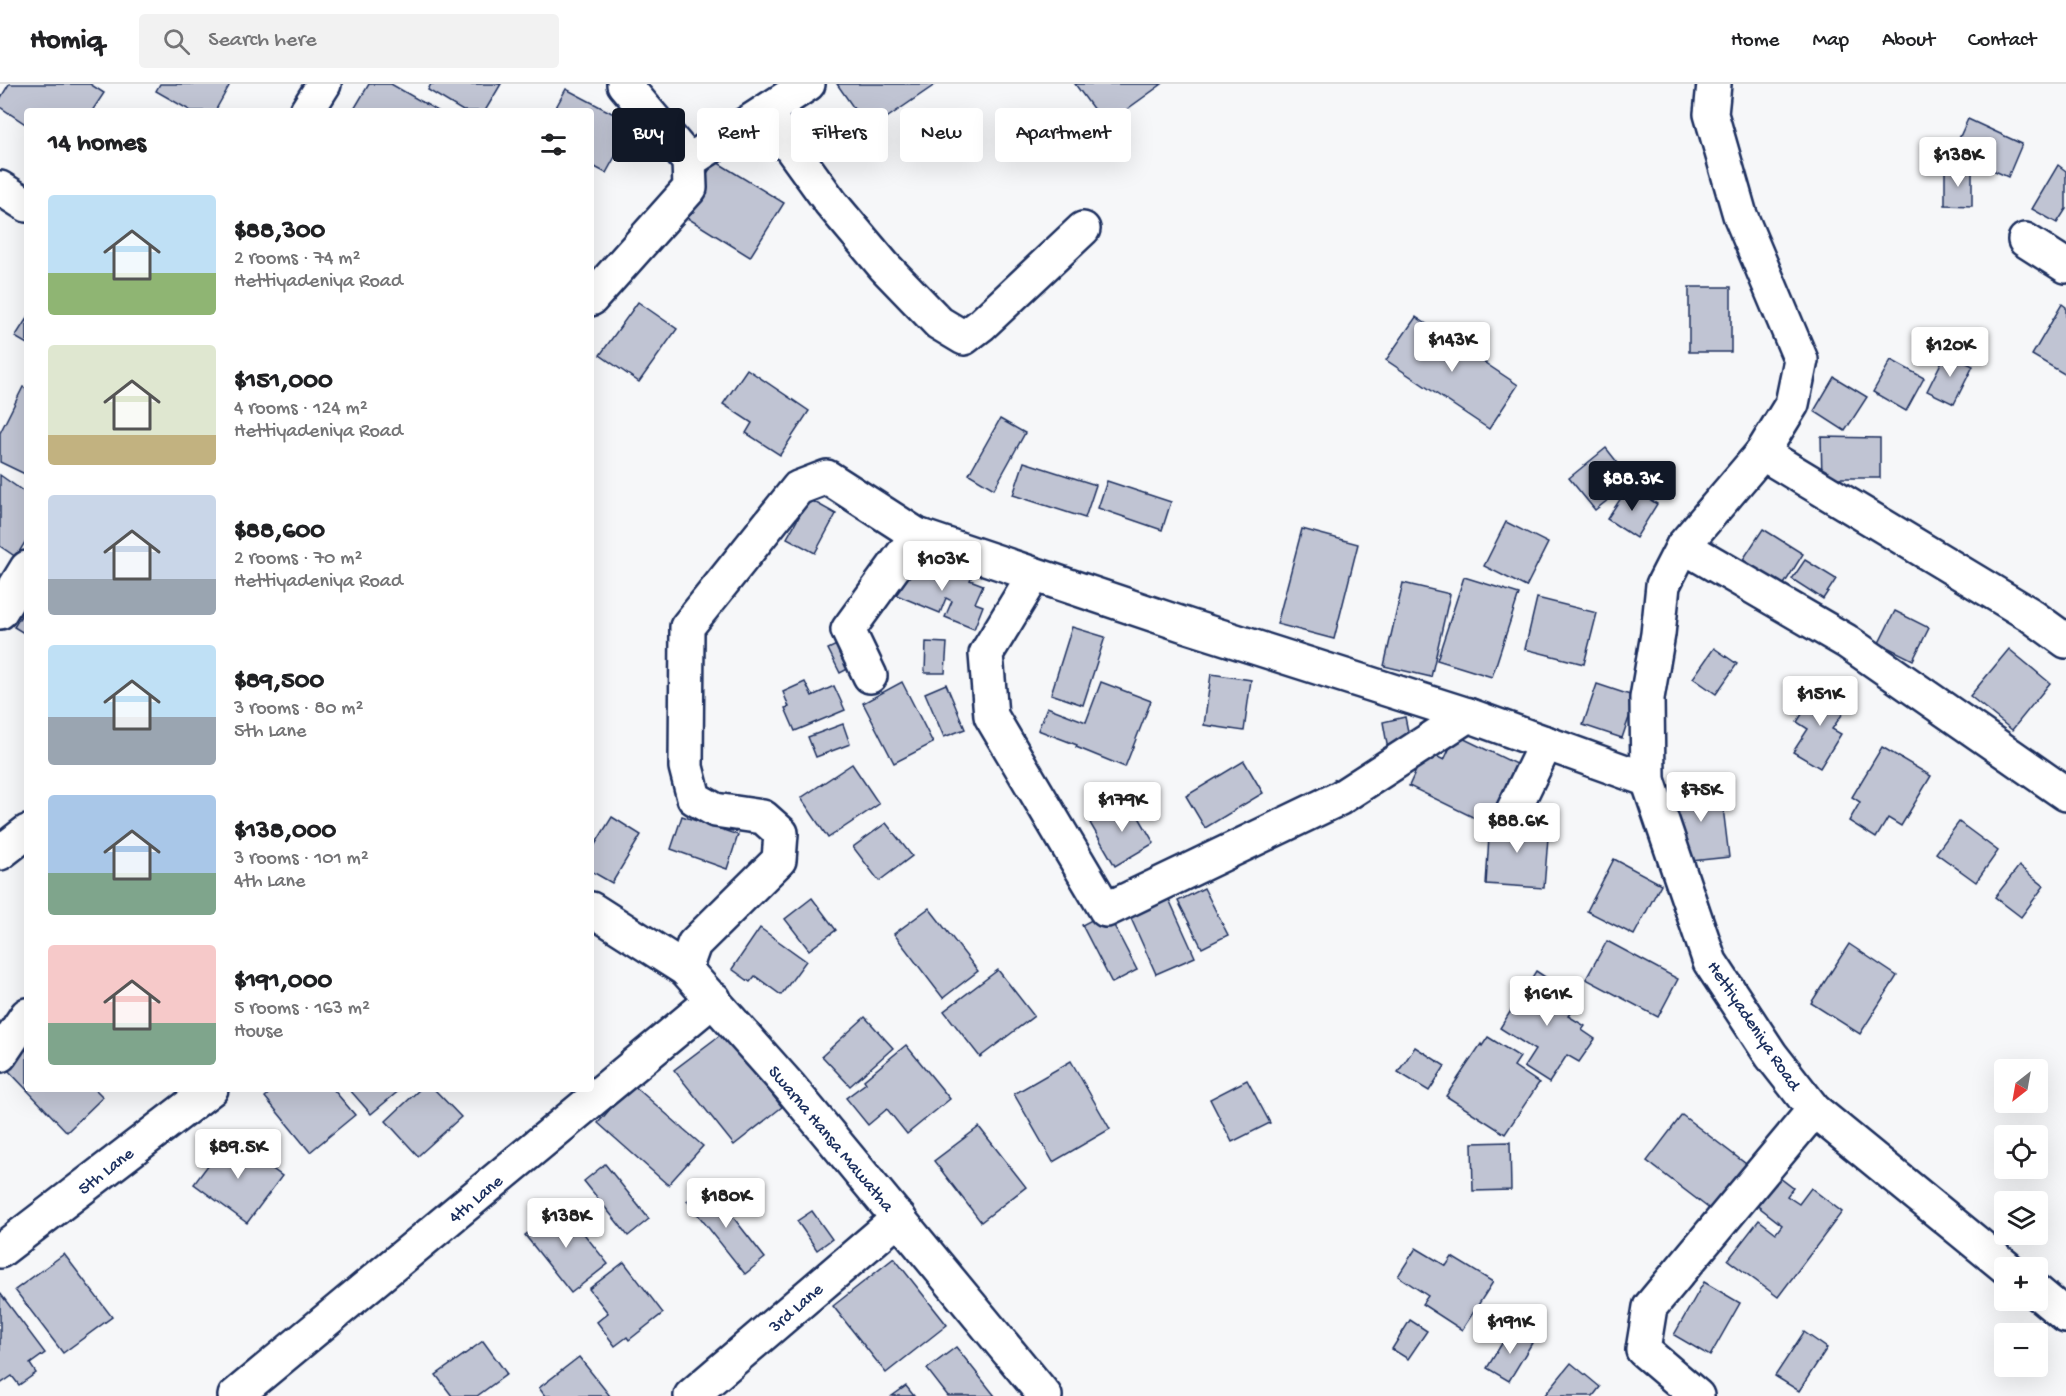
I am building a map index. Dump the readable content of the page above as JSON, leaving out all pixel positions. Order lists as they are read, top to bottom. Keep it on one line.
{"streets":{"street":["Hettiyadeniya Road","Swarna Hansa Mawatha","5th Lane","4th Lane","3rd Lane"]},"crossings":[["Swarna Hansa Mawatha","4th Lane"],["Swarna Hansa Mawatha","3rd Lane"]],"north":"bottom left","page":{"header":"Homiq","search":"Search here","nav":["Home","Map","About","Contact"],"chip":["Buy","Rent","Filters","New","Apartment"],"heading":"14 homes","price":["$138K","$143K","$120K","$88.3K","$103K","$151K","$75K","$179K","$88.6K","$161K","$89.5K","$180K","$138K","$191K"],"list":[{"name":"$88,300","note":"2 rooms · 74 m² · Hettiyadeniya Road"},{"name":"$151,000","note":"4 rooms · 124 m² · Hettiyadeniya Road"},{"name":"$88,600","note":"2 rooms · 70 m² · Hettiyadeniya Road"},{"name":"$89,500","note":"3 rooms · 80 m² · 5th Lane"},{"name":"$138,000","note":"3 rooms · 101 m² · 4th Lane"},{"name":"$191,000","note":"5 rooms · 163 m² · House"}],"map_buttons":["+","−"]}}
